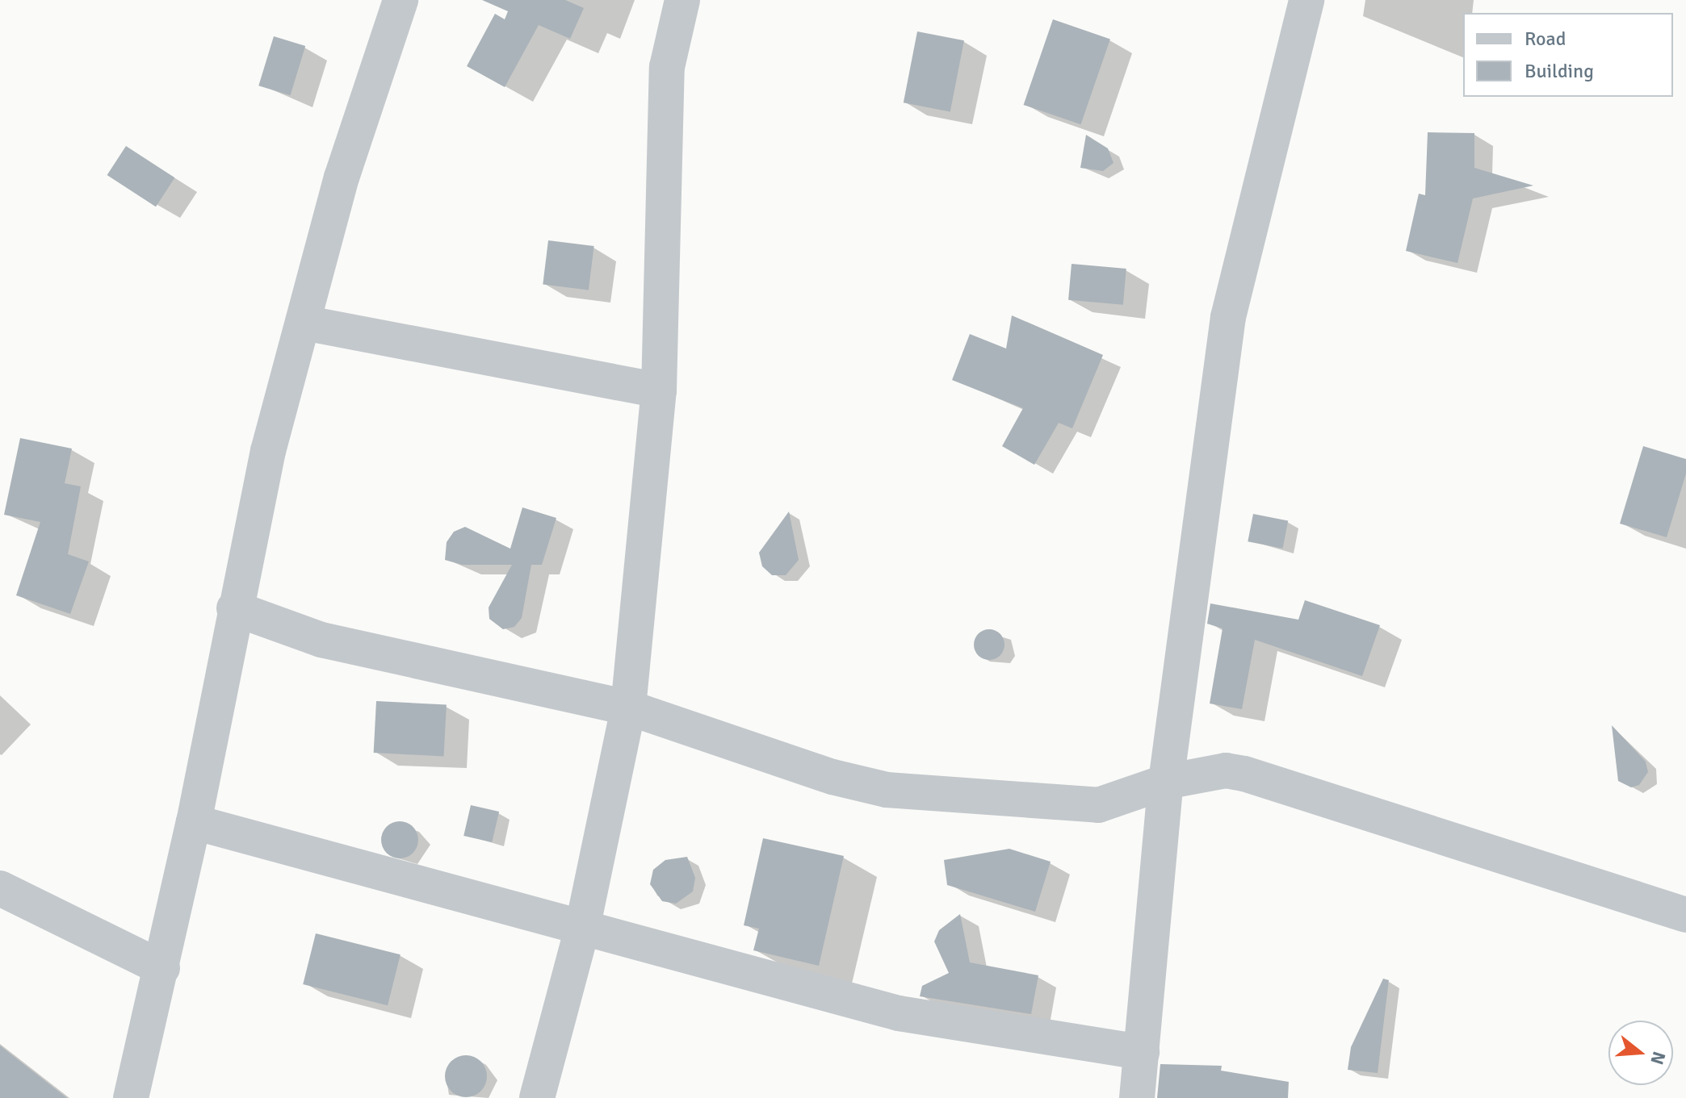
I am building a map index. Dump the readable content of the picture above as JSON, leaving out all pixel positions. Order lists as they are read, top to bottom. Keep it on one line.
{"legend":["Road","Building"],"north":"right"}
